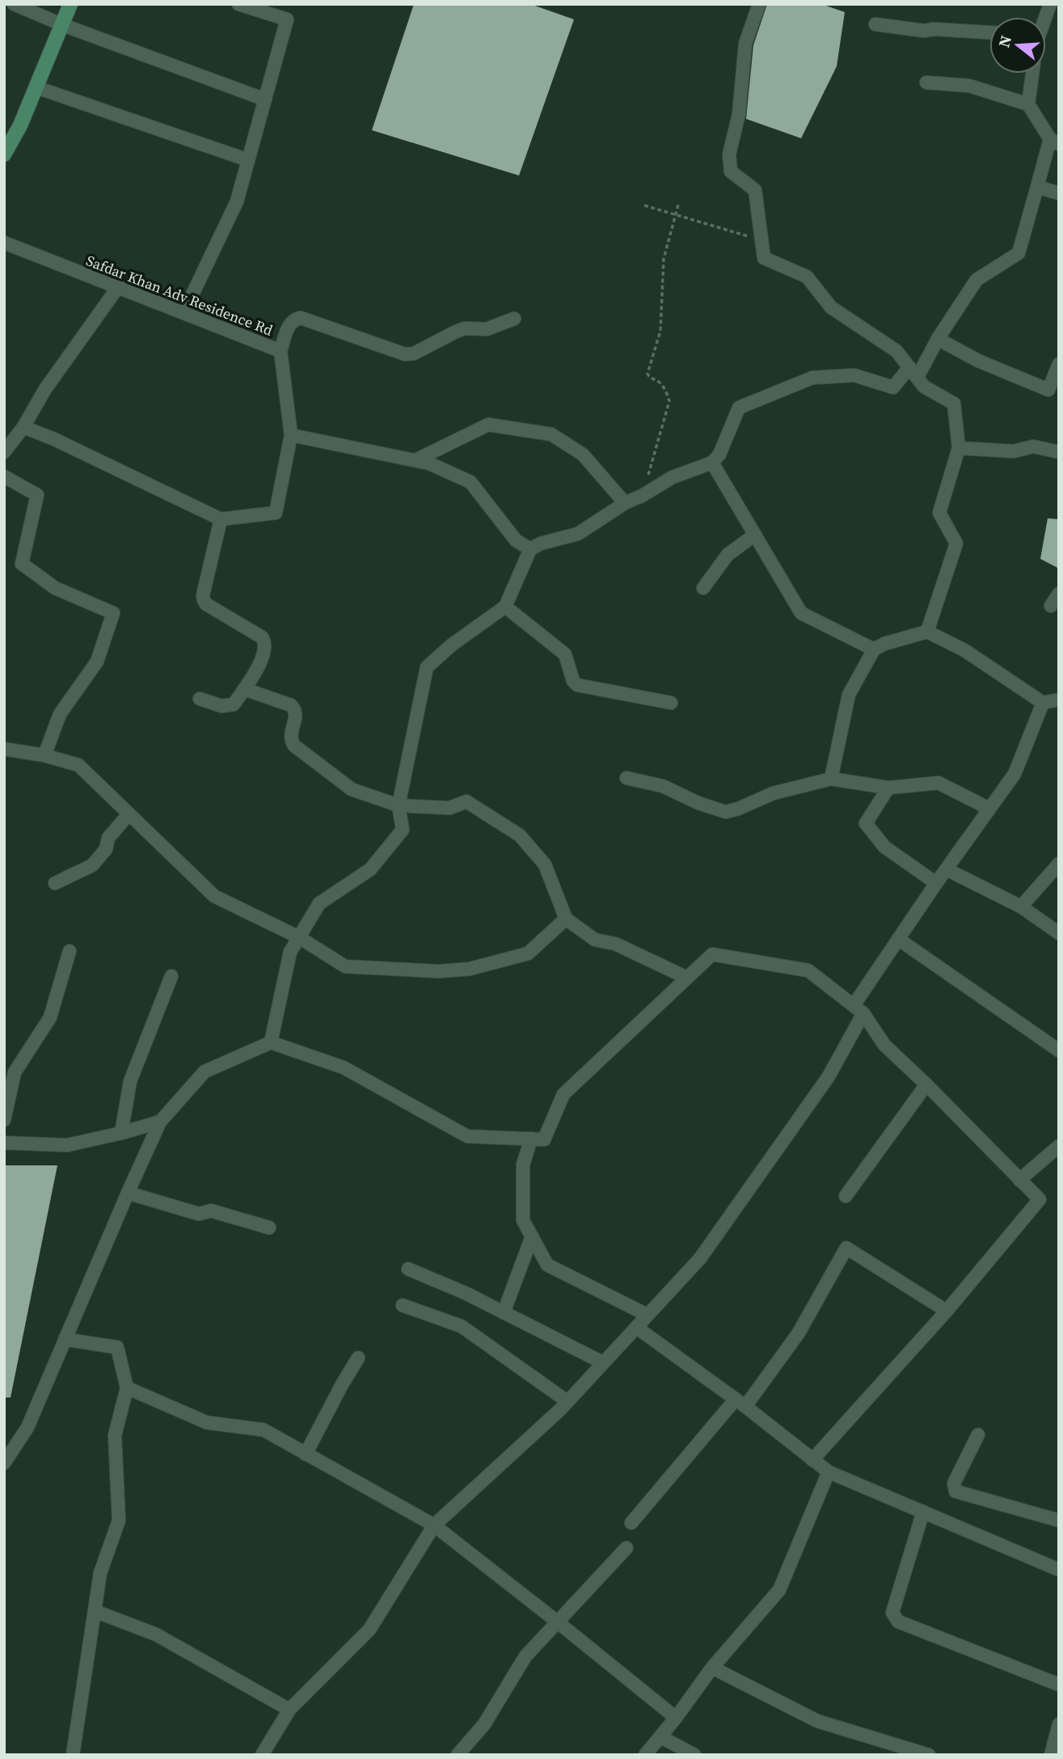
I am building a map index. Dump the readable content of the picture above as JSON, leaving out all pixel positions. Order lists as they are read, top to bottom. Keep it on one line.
{"streets":{"street":["Safdar Khan Adv Residence Rd"]},"north":"left"}
